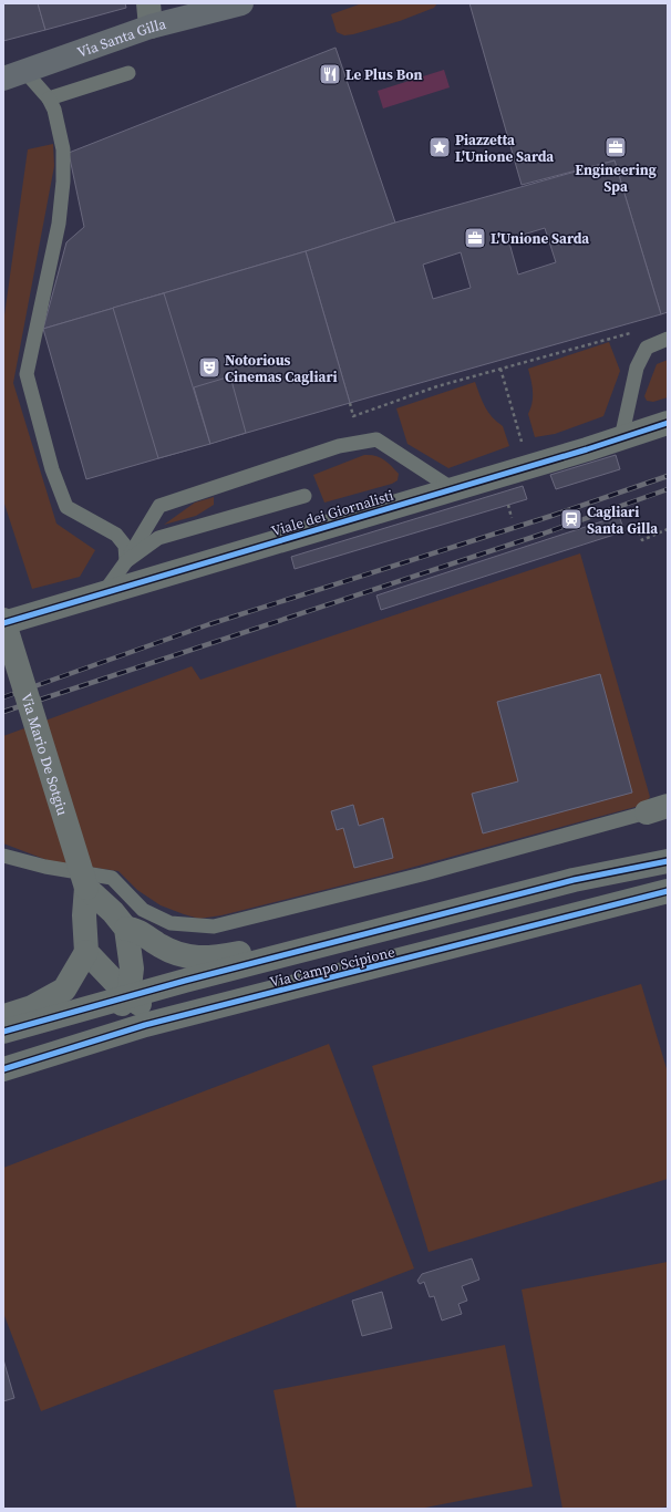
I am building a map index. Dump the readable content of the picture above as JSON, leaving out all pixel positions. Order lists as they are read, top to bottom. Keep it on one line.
{"streets":{"street":["Via Santa Gilla","Viale dei Giornalisti","Via Mario De Sotgiu","Via Campo Scipione"]},"places":{"restaurant":["Le Plus Bon"],"place":["Piazzetta L'Unione Sarda"],"office":["Engineering Spa","L'Unione Sarda"],"theatre":["Notorious Cinemas Cagliari"],"station":["Cagliari Santa Gilla"]}}
